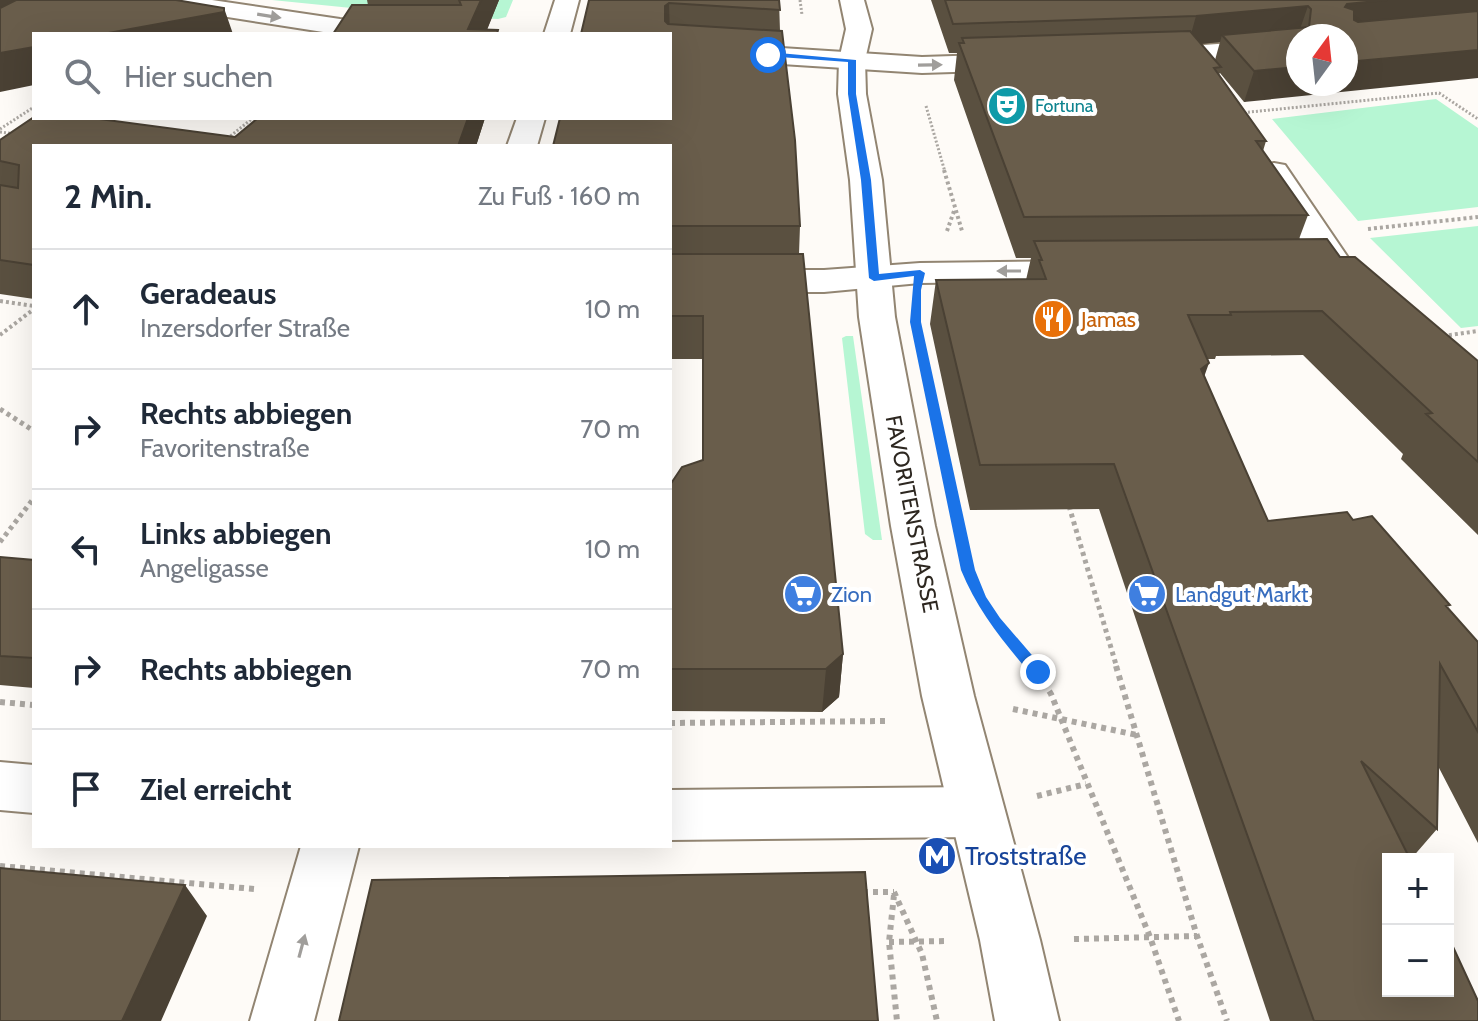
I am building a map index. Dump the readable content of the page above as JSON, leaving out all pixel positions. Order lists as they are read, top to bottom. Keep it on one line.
{"streets":{"street":["FAVORITENSTRASSE"]},"places":{"theatre":["Fortuna"],"restaurant":["Jamas"],"supermarket":["Zion","Landgut Markt"],"metro station":["Troststraße"]},"north":"top","page":{"search":"Hier suchen","heading":["2 Min.","Zu Fuß · 160 m"],"list":[["Geradeaus","Inzersdorfer Straße","10 m"],["Rechts abbiegen","Favoritenstraße","70 m"],["Links abbiegen","Angeligasse","10 m"],["Rechts abbiegen","70 m"],"Ziel erreicht"],"map_buttons":["+","−"]}}
